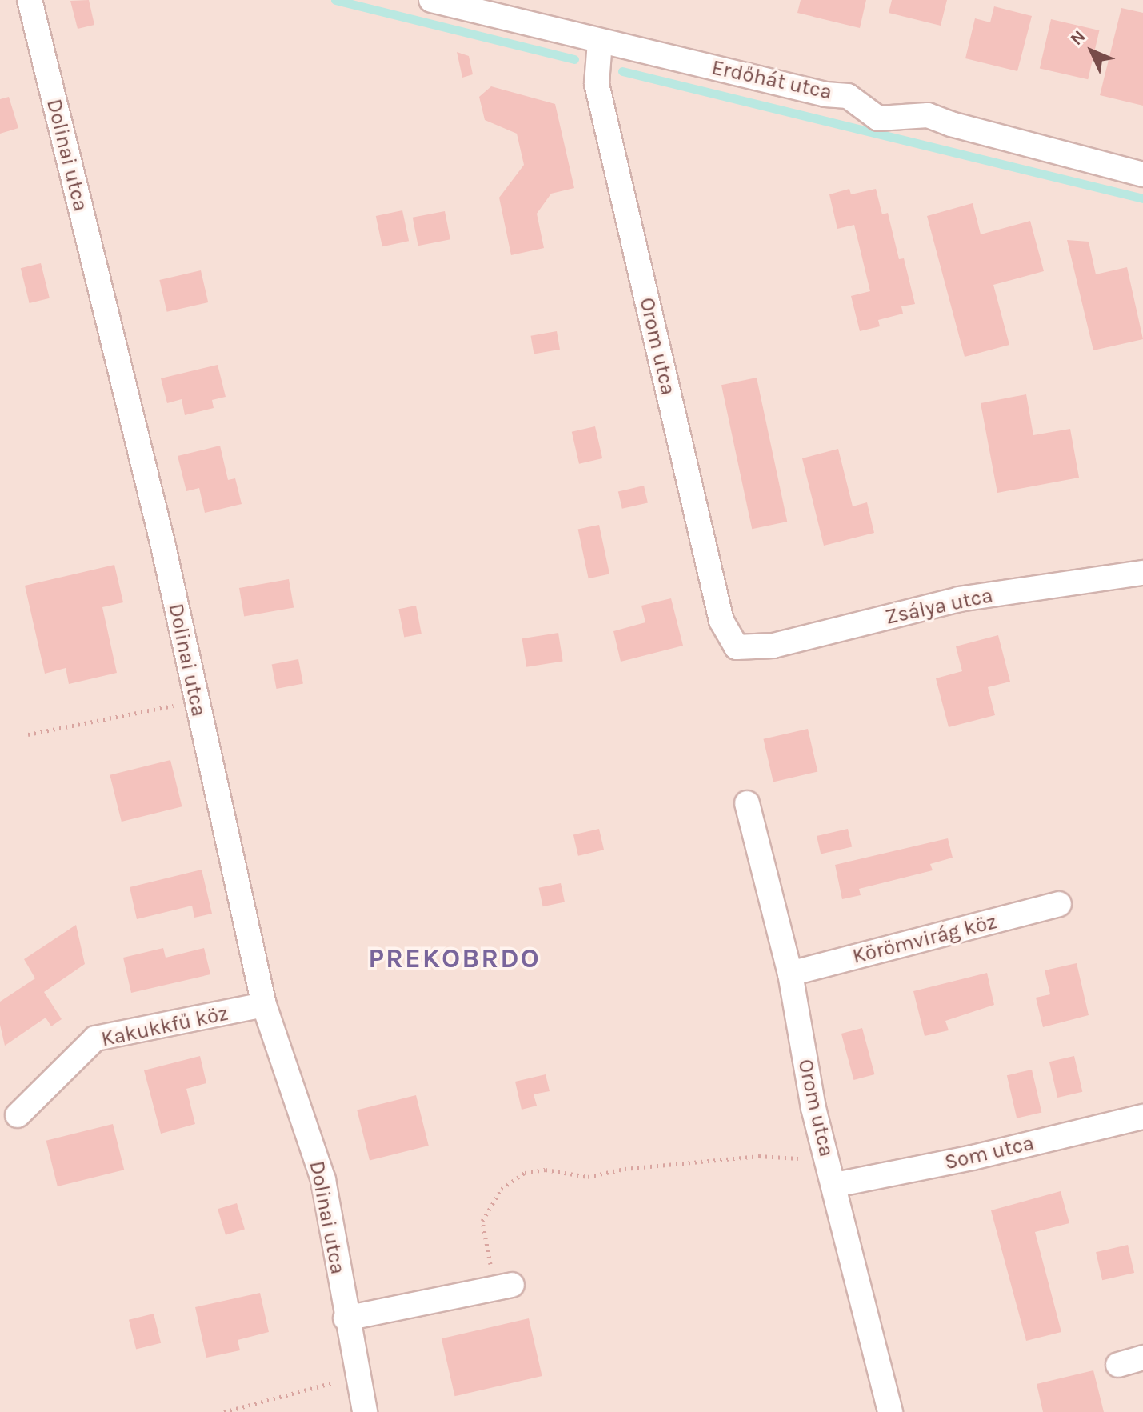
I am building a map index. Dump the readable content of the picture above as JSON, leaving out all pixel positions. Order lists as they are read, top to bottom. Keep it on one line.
{"streets":{"street":["Erdőhát utca","Dolinai utca","Orom utca","Zsálya utca","Körömvirág köz","Kakukkfű köz","Som utca"]},"crossings":[["Erdőhát utca","Orom utca"],["Dolinai utca","Kakukkfű köz"],["Orom utca","Zsálya utca"],["Orom utca","Körömvirág köz"],["Orom utca","Som utca"]],"districts":["PREKOBRDO"],"north":"top left"}
